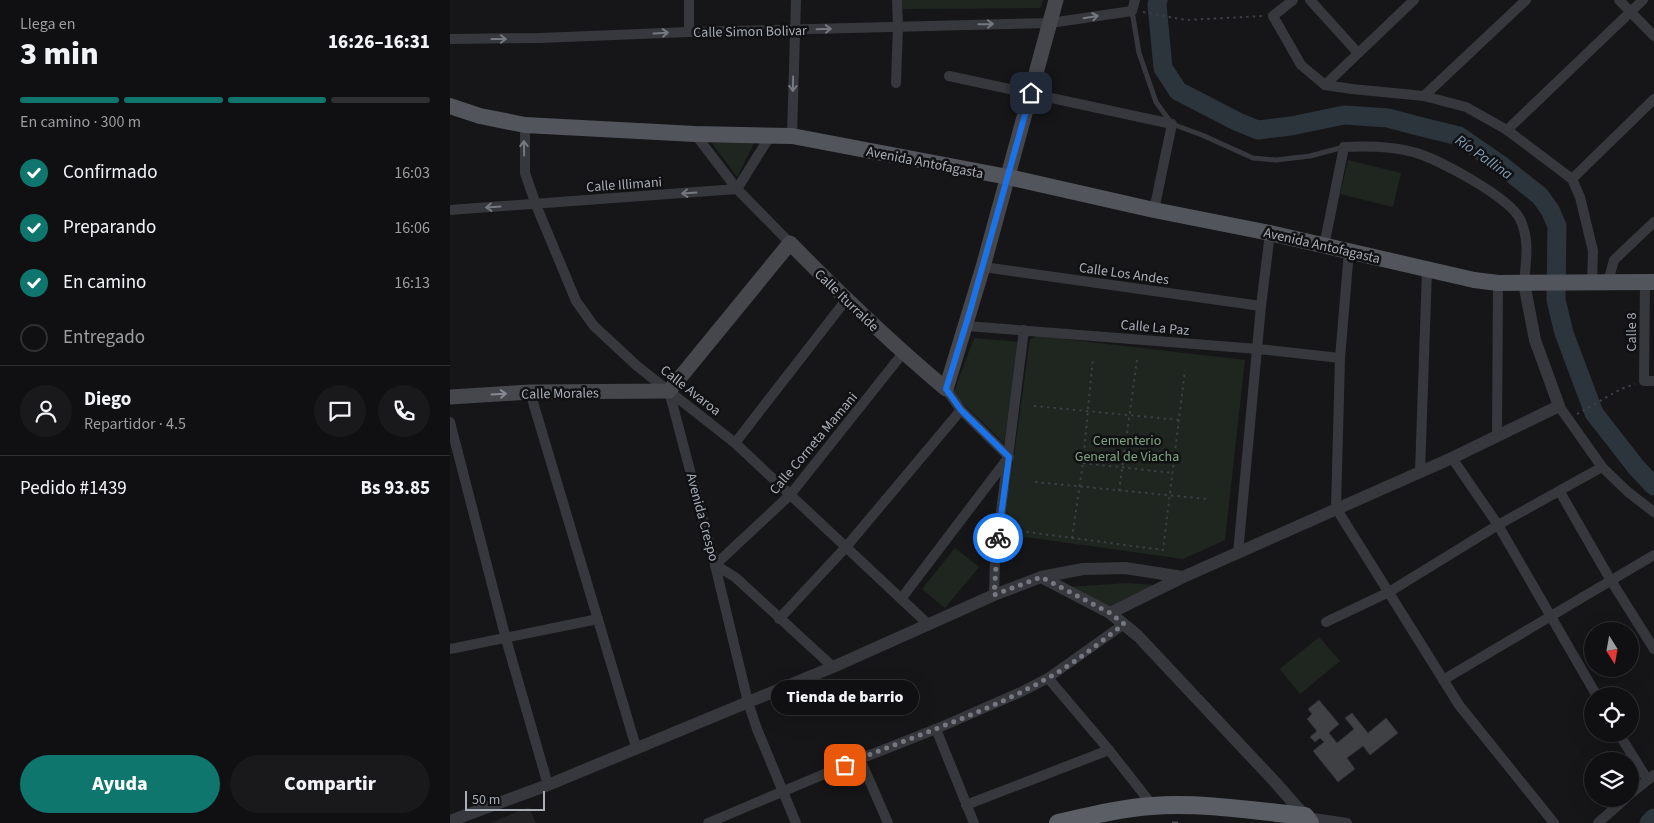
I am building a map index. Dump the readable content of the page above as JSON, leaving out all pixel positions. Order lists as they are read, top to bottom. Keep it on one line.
{"streets":{"main road":["Avenida Antofagasta","Calle Iturralde","Calle Morales"],"street":["Calle Simon Bolivar","Calle Illimani","Calle Los Andes","Calle La Paz","Calle 8","Calle Avaroa","Calle Corneta Mamani","Avenida Crespo"]},"crossings":[["Avenida Antofagasta","Calle Iturralde"],["Avenida Antofagasta","Calle 8"],["Avenida Antofagasta","Calle Avaroa"],["Calle Illimani","Calle Iturralde"],["Calle Illimani","Calle Avaroa"],["Calle Iturralde","Calle Corneta Mamani"],["Calle Avaroa","Calle Morales"],["Calle Avaroa","Calle Corneta Mamani"],["Calle Avaroa","Avenida Crespo"],["Calle Morales","Avenida Crespo"],["Calle Corneta Mamani","Avenida Crespo"]],"one_way":["Calle Simon Bolivar","Calle Illimani","Calle Morales"],"water":["Río Pallina"],"parks":["Cementerio General de Viacha"],"places":["Tienda de barrio"],"scale_bar":"50 m","north":"bottom","page":{"heading":["3 min","Llega en","16:26–16:31"],"panel":["Diego","Repartidor · 4.5","Pedido #1439","Bs 93.85"],"bar":"En camino · 300 m","list":[["Confirmado","16:03"],["Preparando","16:06"],["En camino","16:13"],"Entregado"],"bubble":"Tienda de barrio","buttons":["Ayuda","Compartir"],"scale":"50 m"}}
